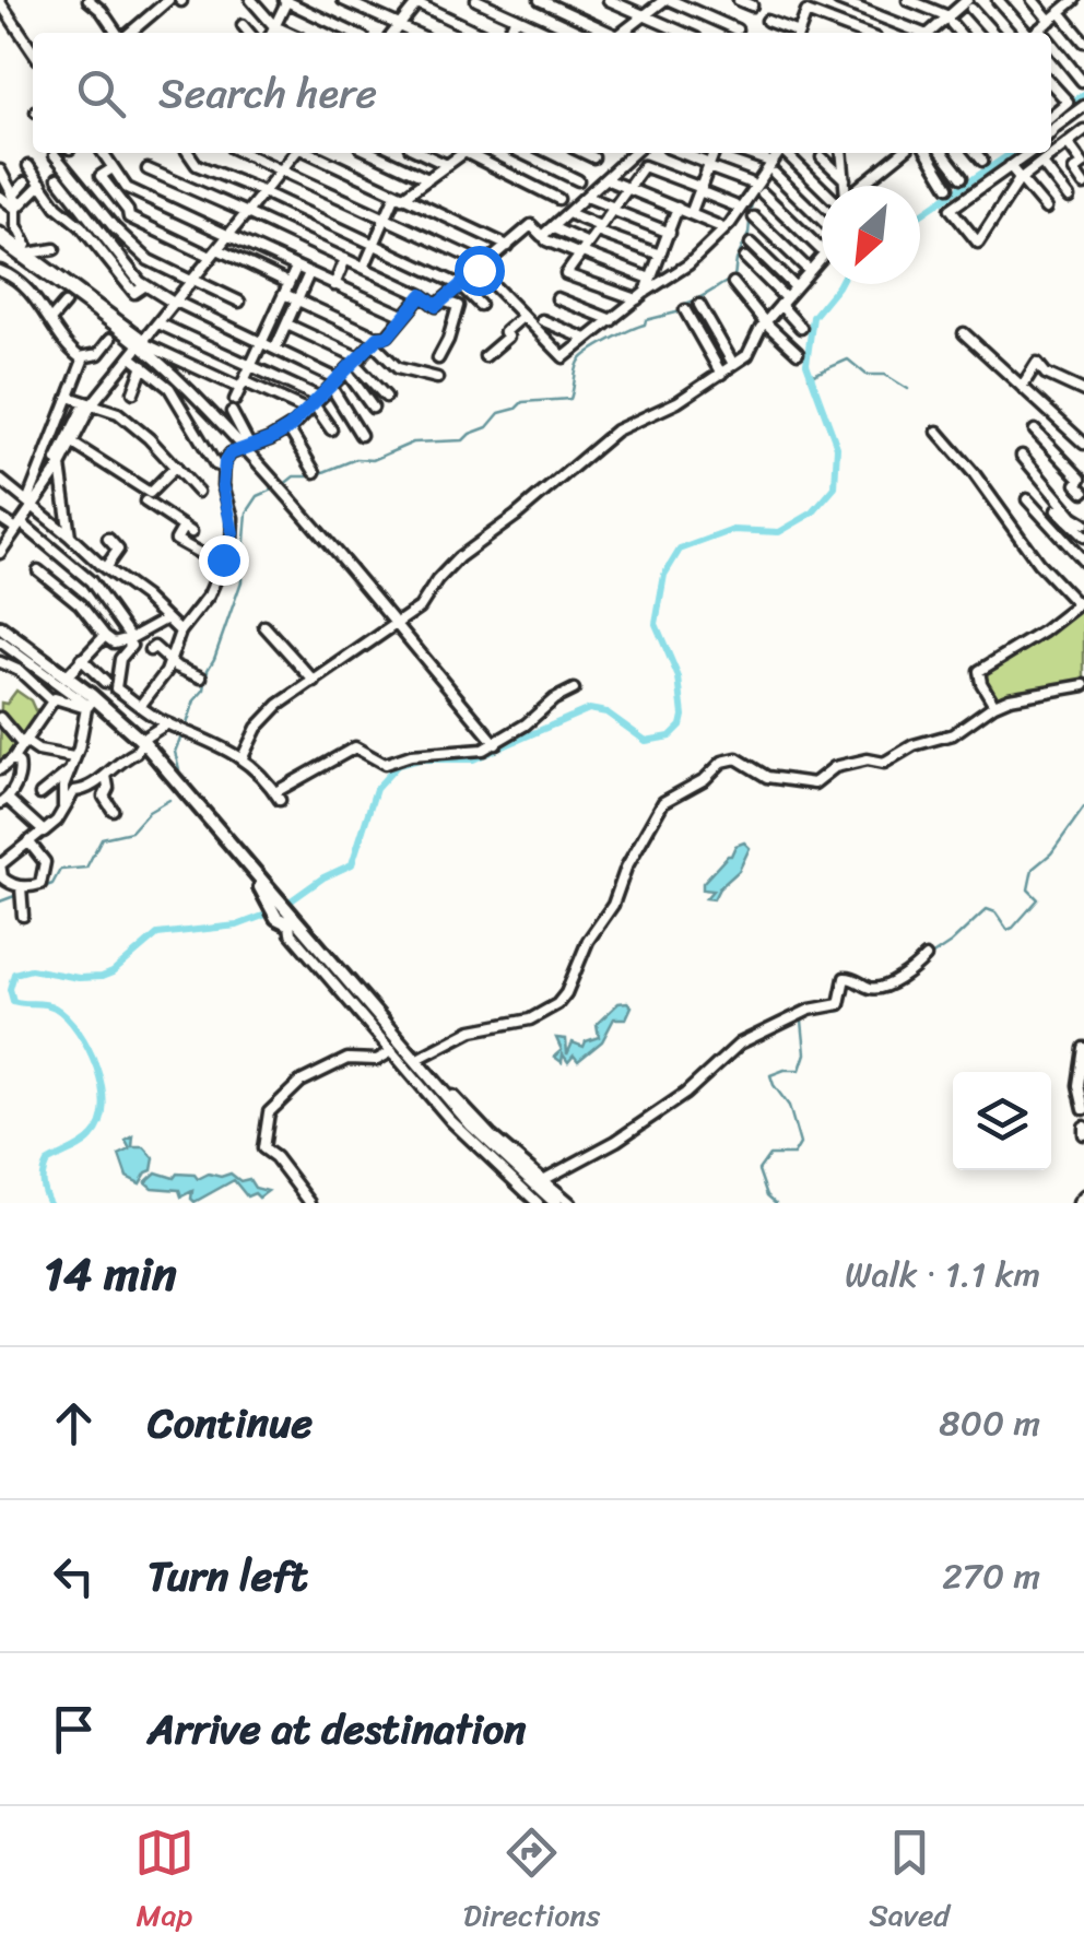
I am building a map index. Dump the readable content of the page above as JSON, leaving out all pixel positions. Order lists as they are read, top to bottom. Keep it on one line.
{"north":"bottom left","page":{"search":"Search here","heading":["14 min","Walk · 1.1 km"],"list":[["Continue","800 m"],["Turn left","270 m"],"Arrive at destination"],"nav":["Map","Directions","Saved"]}}
